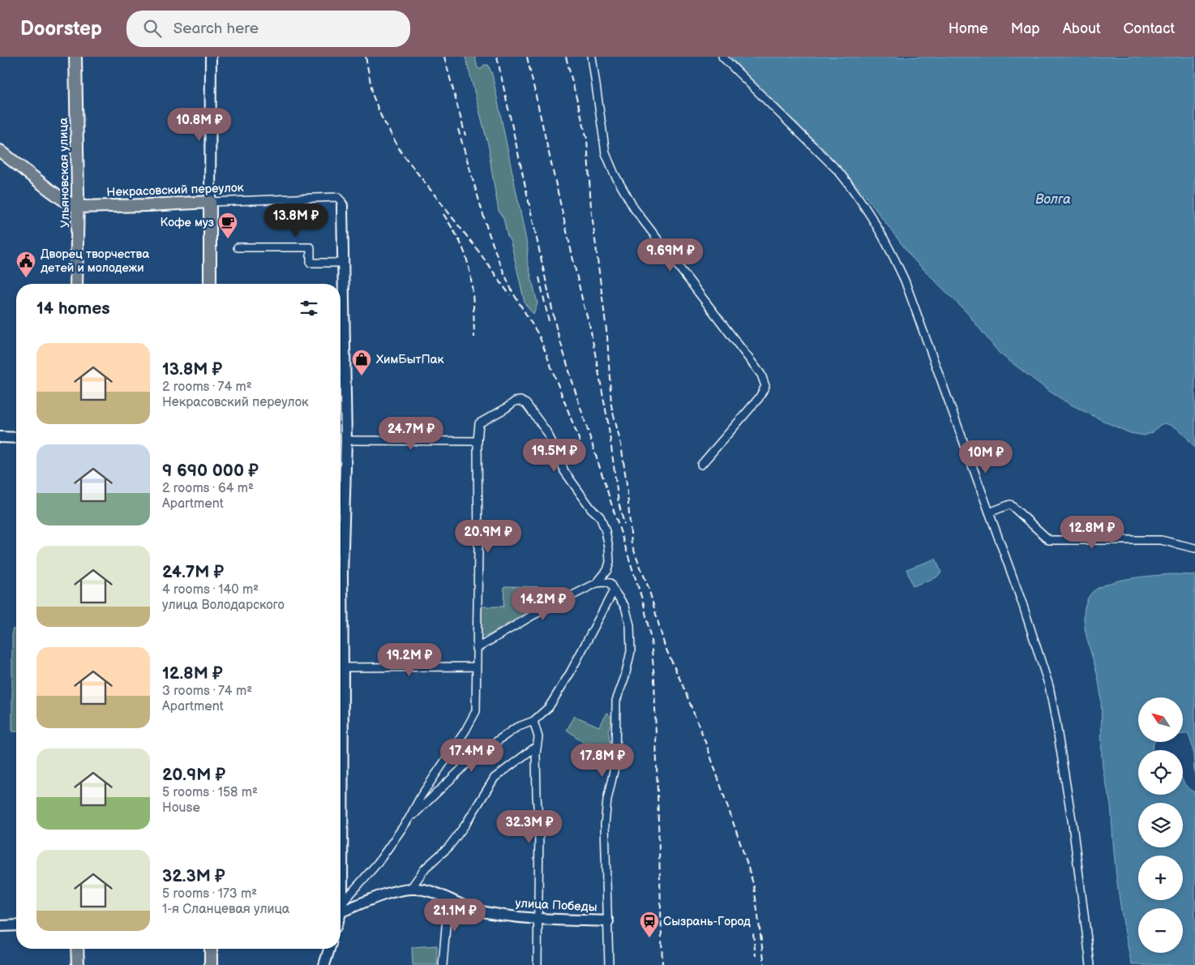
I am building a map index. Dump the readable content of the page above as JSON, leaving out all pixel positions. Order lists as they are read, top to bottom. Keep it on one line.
{"streets":{"main road":["Ульяновская улица","Некрасовский переулок"],"street":["улица Победы"]},"crossings":[["Ульяновская улица","Некрасовский переулок"]],"water":["Волга"],"places":{"cafe":["Кофе муз"],"public building":["Дворец творчества детей и молодежи"],"shop":["ХимБытПак"],"station":["Сызрань-Город"]},"north":"top left","page":{"header":"Doorstep","search":"Search here","nav":["Home","Map","About","Contact"],"price":["10.8M ₽","13.8M ₽","9.69M ₽","24.7M ₽","19.5M ₽","10M ₽","12.8M ₽","20.9M ₽","14.2M ₽","19.2M ₽","17.4M ₽","17.8M ₽","32.3M ₽","21.1M ₽"],"heading":"14 homes","list":[{"name":"13.8M ₽","note":"2 rooms · 74 m² · Некрасовский переулок"},{"name":"9 690 000 ₽","note":"2 rooms · 64 m² · Apartment"},{"name":"24.7M ₽","note":"4 rooms · 140 m² · улица Володарского"},{"name":"12.8M ₽","note":"3 rooms · 74 m² · Apartment"},{"name":"20.9M ₽","note":"5 rooms · 158 m² · House"},{"name":"32.3M ₽","note":"5 rooms · 173 m² · 1-я Сланцевая улица"}],"map_buttons":["+","−"]}}
